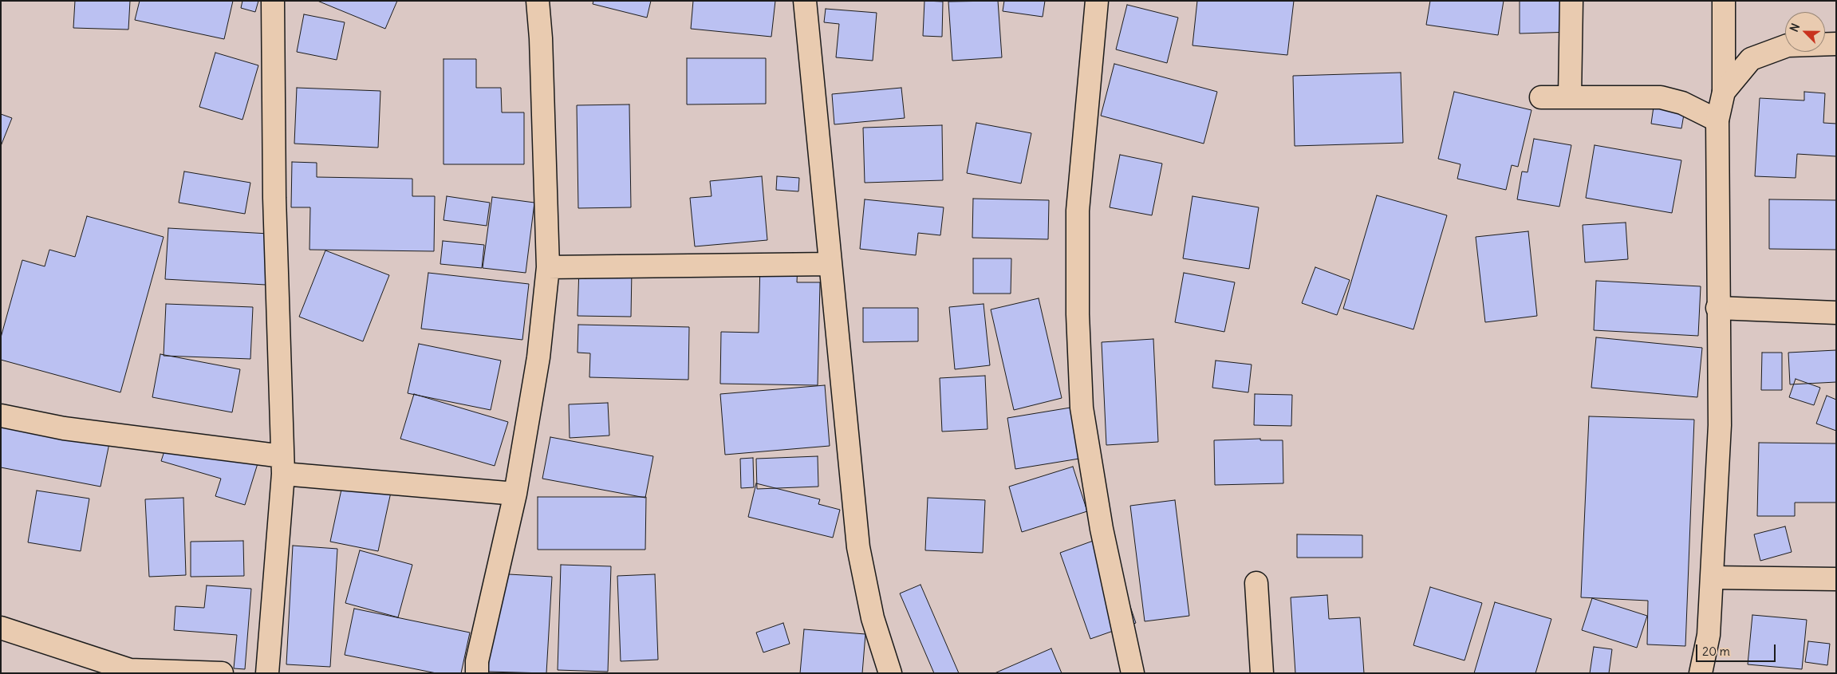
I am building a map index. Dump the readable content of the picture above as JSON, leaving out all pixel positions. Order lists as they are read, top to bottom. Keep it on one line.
{"scale_bar":"20 m","north":"top left"}
